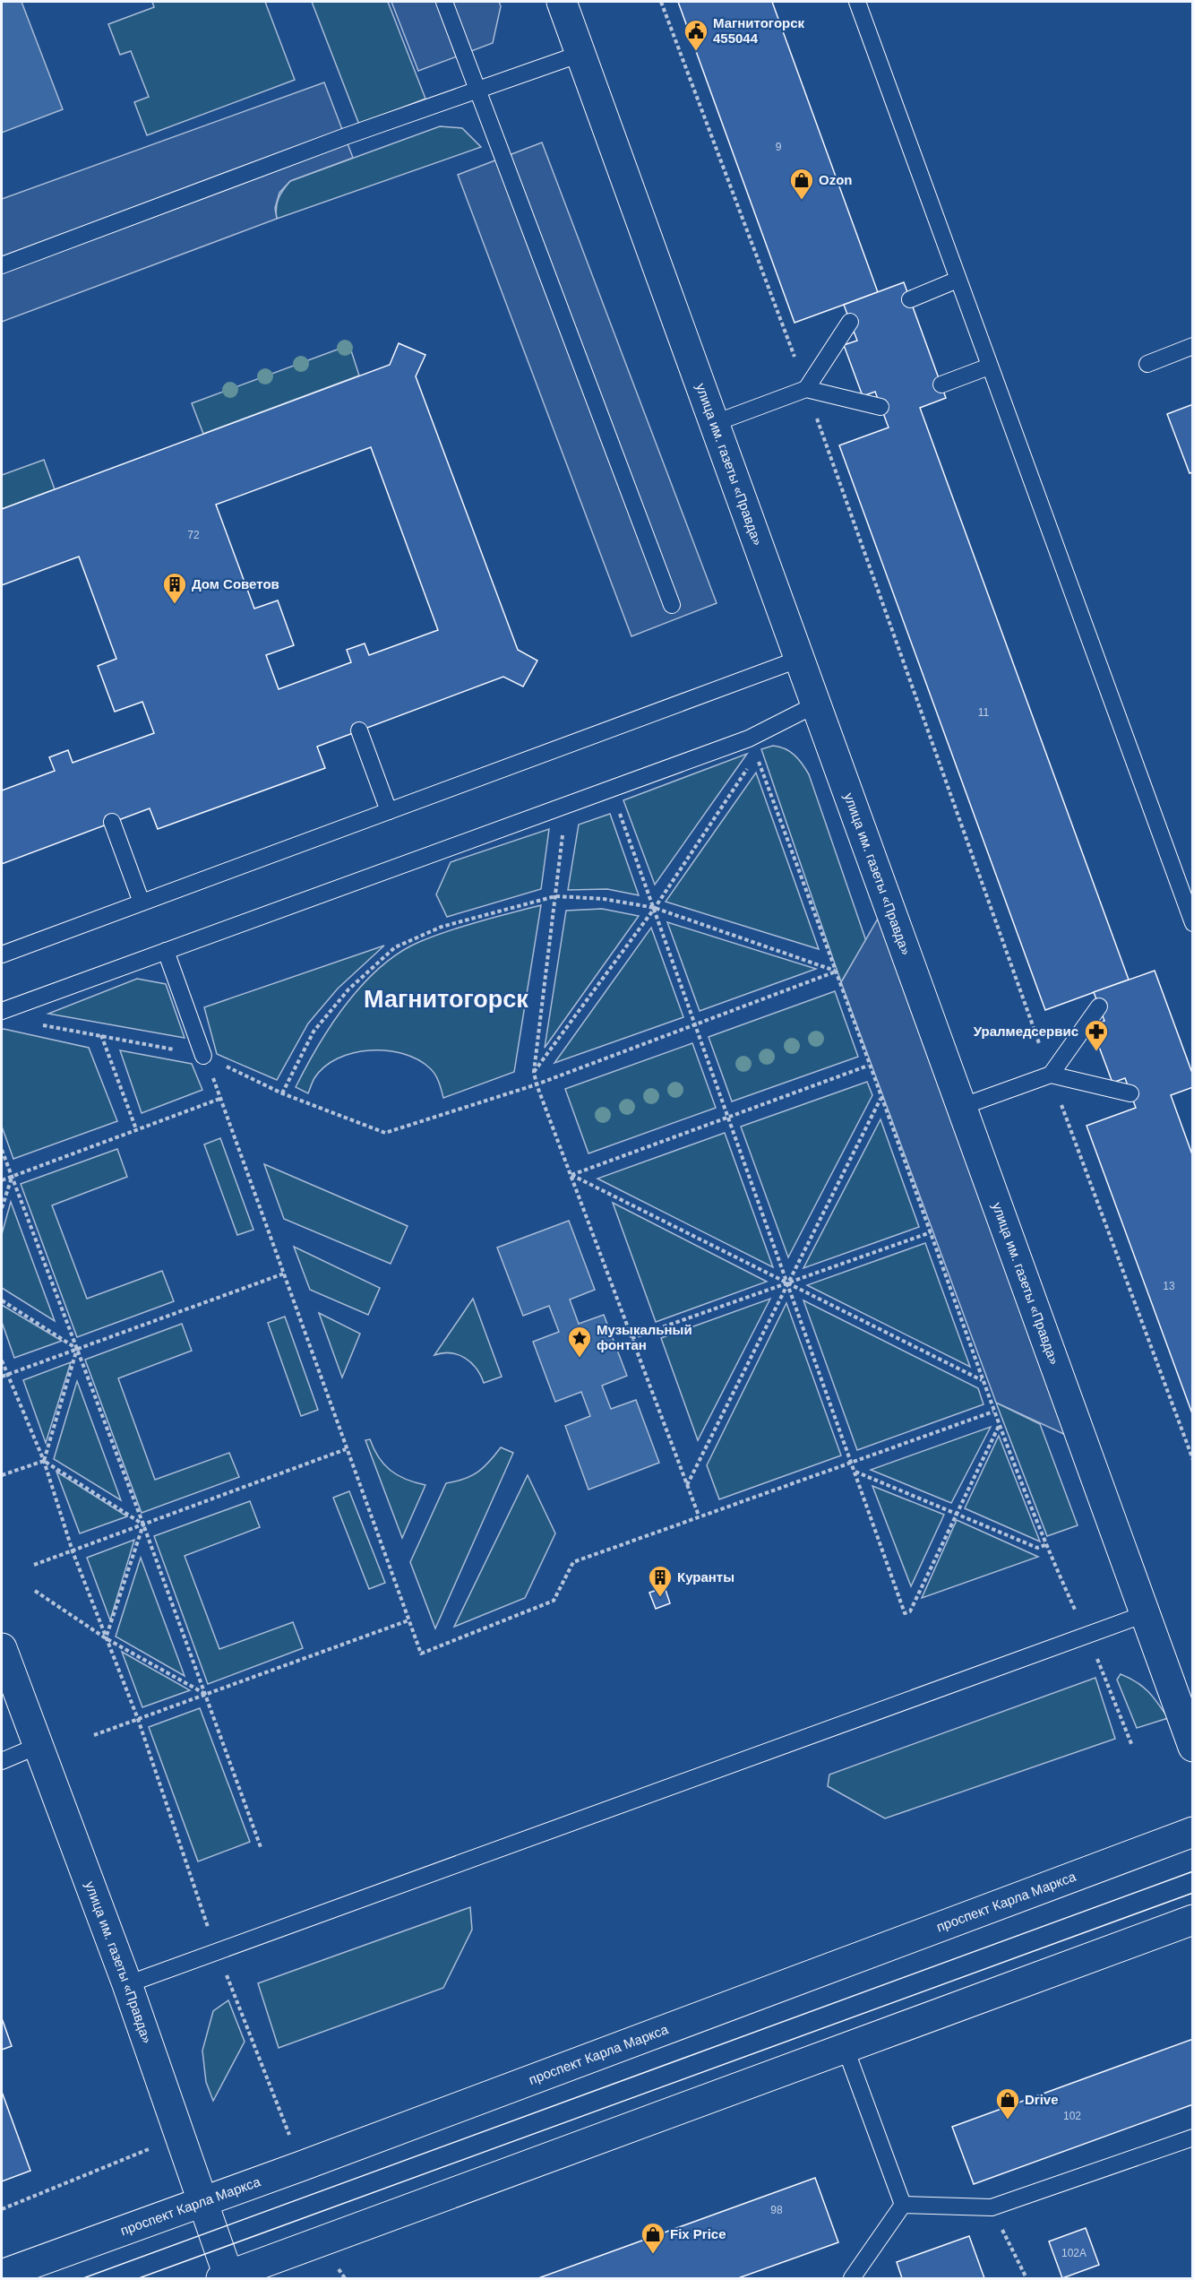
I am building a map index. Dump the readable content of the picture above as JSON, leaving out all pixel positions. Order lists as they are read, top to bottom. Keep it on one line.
{"streets":{"street":["улица им. газеты «Правда»","проспект Карла Маркса"]},"crossings":[["улица им. газеты «Правда»","проспект Карла Маркса"]],"districts":["Магнитогорск"],"places":{"public building":["Магнитогорск 455044"],"shop":["Ozon","Drive","Fix Price"],"building":["Дом Советов","Куранты"],"pharmacy":["Уралмедсервис"],"place":["Музыкальный фонтан"]},"house_numbers":["9","72","11","13","102","98","102А"]}
